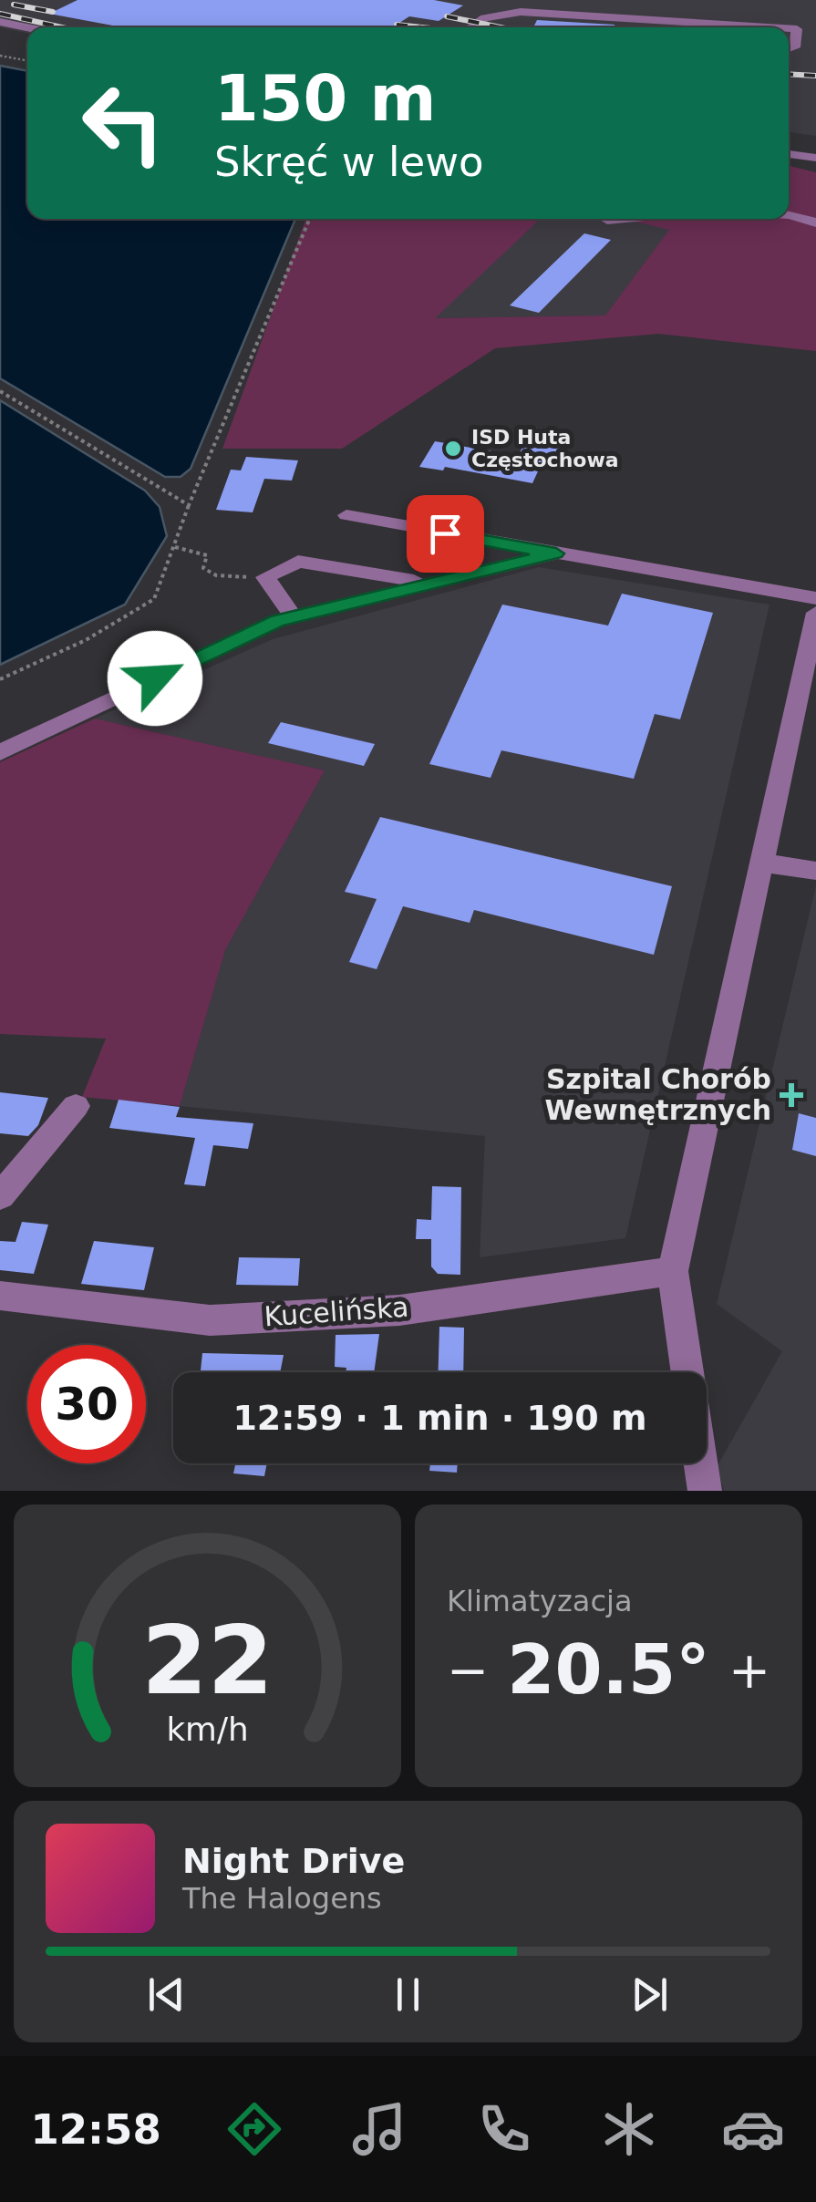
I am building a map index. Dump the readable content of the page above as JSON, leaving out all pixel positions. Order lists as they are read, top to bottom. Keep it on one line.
{"streets":{"street":["Kucelińska"]},"places":{"other":["ISD Huta Częstochowa"],"health":["Szpital Chorób Wewnętrznych"]},"page":{"turn":["150 m","Skręć w lewo"],"limit":"30","trip":"12:59 · 1 min · 190 m","tile":"Klimatyzacja","heat":["−","20.5°","+"],"song":["Night Drive","The Halogens"],"tabs":"12:58","gauge":["22","km/h"]}}
